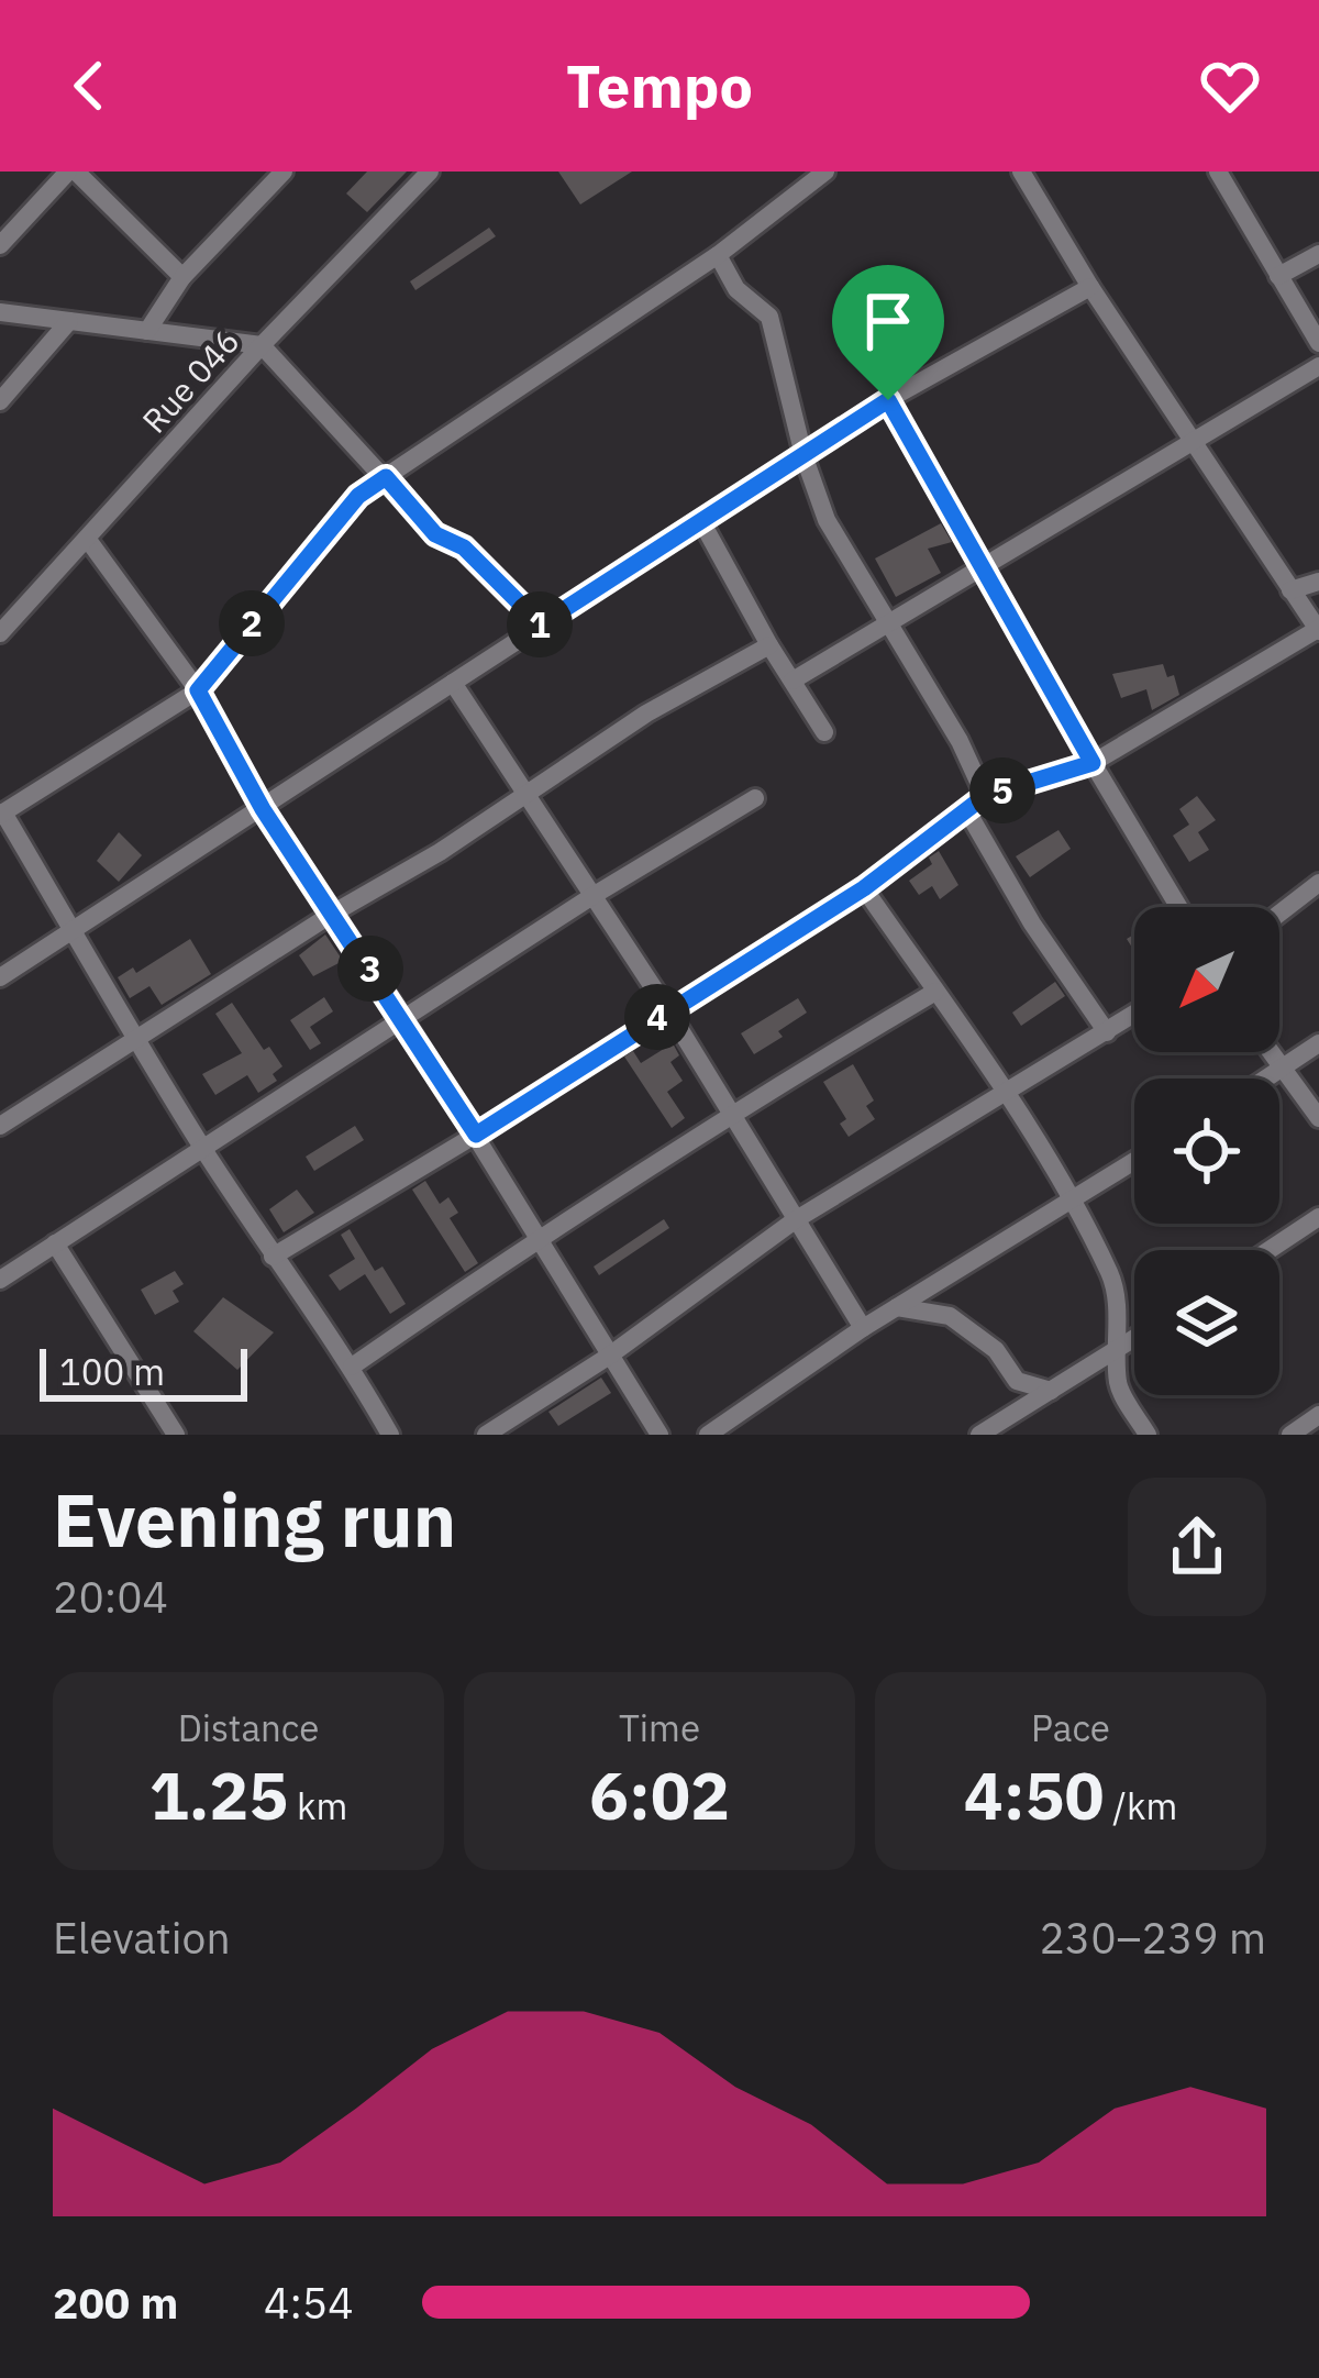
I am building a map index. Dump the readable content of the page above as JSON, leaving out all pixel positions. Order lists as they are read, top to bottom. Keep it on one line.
{"streets":{"street":["Rue 046"]},"scale_bar":"100 m","north":"bottom left","page":{"header":"Tempo","pins":["2","1","5","3","4"],"scale":"100 m","heading":["Evening run","20:04"],"stats":[["Distance","1.25 km"],["Time","6:02"],["Pace","4:50 /km"]],"chart":["Elevation","230–239 m"],"list":[{"name":"200 m","note":"4:54"}]}}
